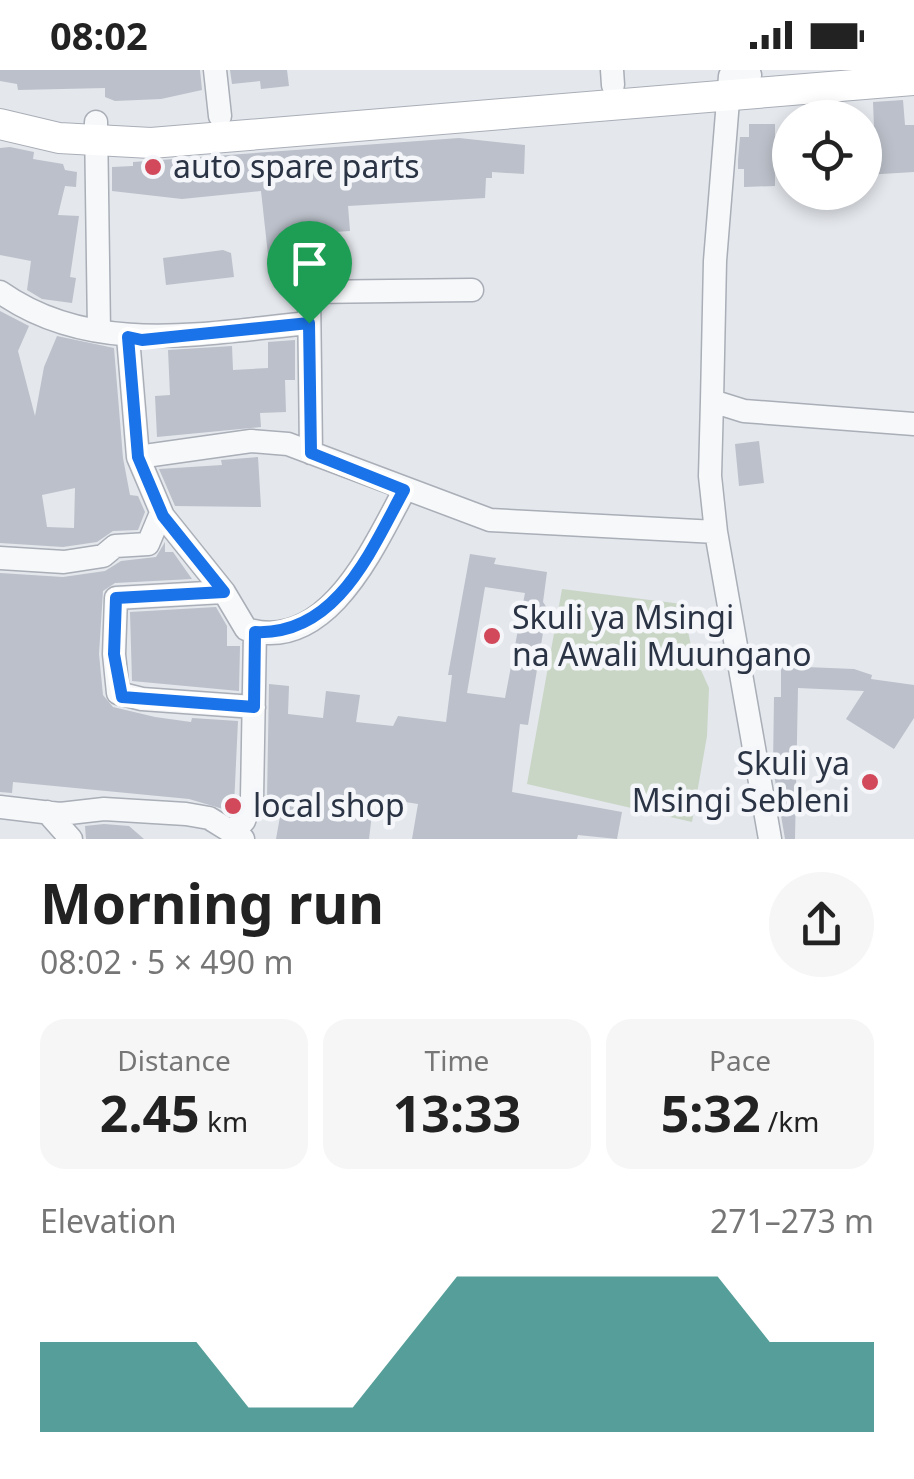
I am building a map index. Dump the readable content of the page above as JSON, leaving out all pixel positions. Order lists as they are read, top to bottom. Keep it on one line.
{"places":["auto spare parts","Skuli ya Msingi na Awali Muungano","Skuli ya Msingi Sebleni","local shop"],"page":{"status":"08:02","heading":["Morning run","08:02 · 5 × 490 m"],"stats":[["Distance","2.45 km"],["Time","13:33"],["Pace","5:32 /km"]],"chart":["Elevation","271–273 m"]}}
